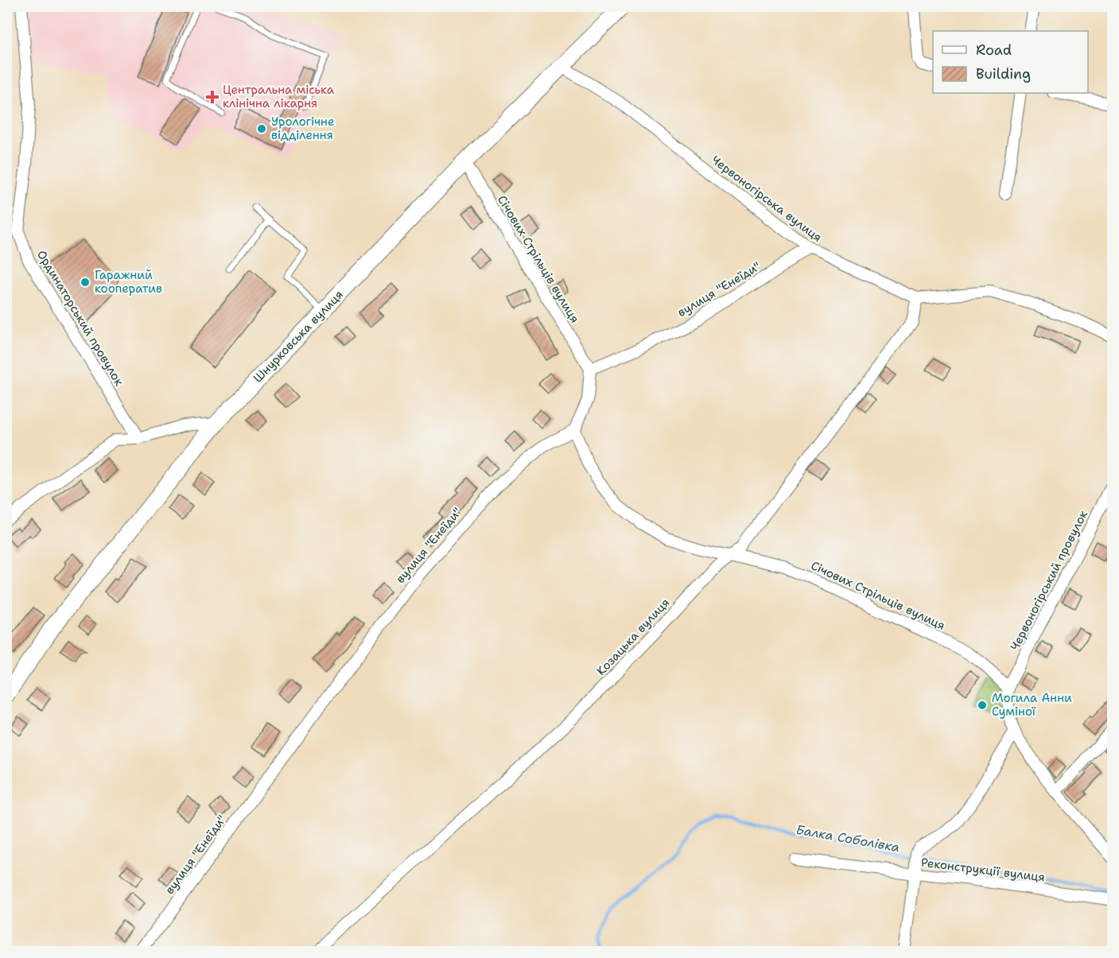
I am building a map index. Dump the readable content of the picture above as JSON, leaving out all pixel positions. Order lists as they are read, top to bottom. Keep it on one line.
{"streets":{"street":["Червоногірська вулиця","Січових Стрільців вулиця","вулиця \"Енеїди\"","Ординаторський провулок","Шнурковська вулиця","Червоногірський провулок","Козацька вулиця","Реконструкції вулиця"]},"crossings":[["Червоногірська вулиця","вулиця \"Енеїди\""],["Червоногірська вулиця","Шнурковська вулиця"],["Червоногірська вулиця","Козацька вулиця"],["Січових Стрільців вулиця","вулиця \"Енеїди\""],["Січових Стрільців вулиця","Шнурковська вулиця"],["Січових Стрільців вулиця","Червоногірський провулок"],["Січових Стрільців вулиця","Козацька вулиця"]],"water":["Балка Соболівка"],"places":{"health":["Центральна міська клінічна лікарня"],"other":["Урологічне відділення","Гаражний кооператив","Могила Анни Суміної"]},"legend":["Road","Building"]}
